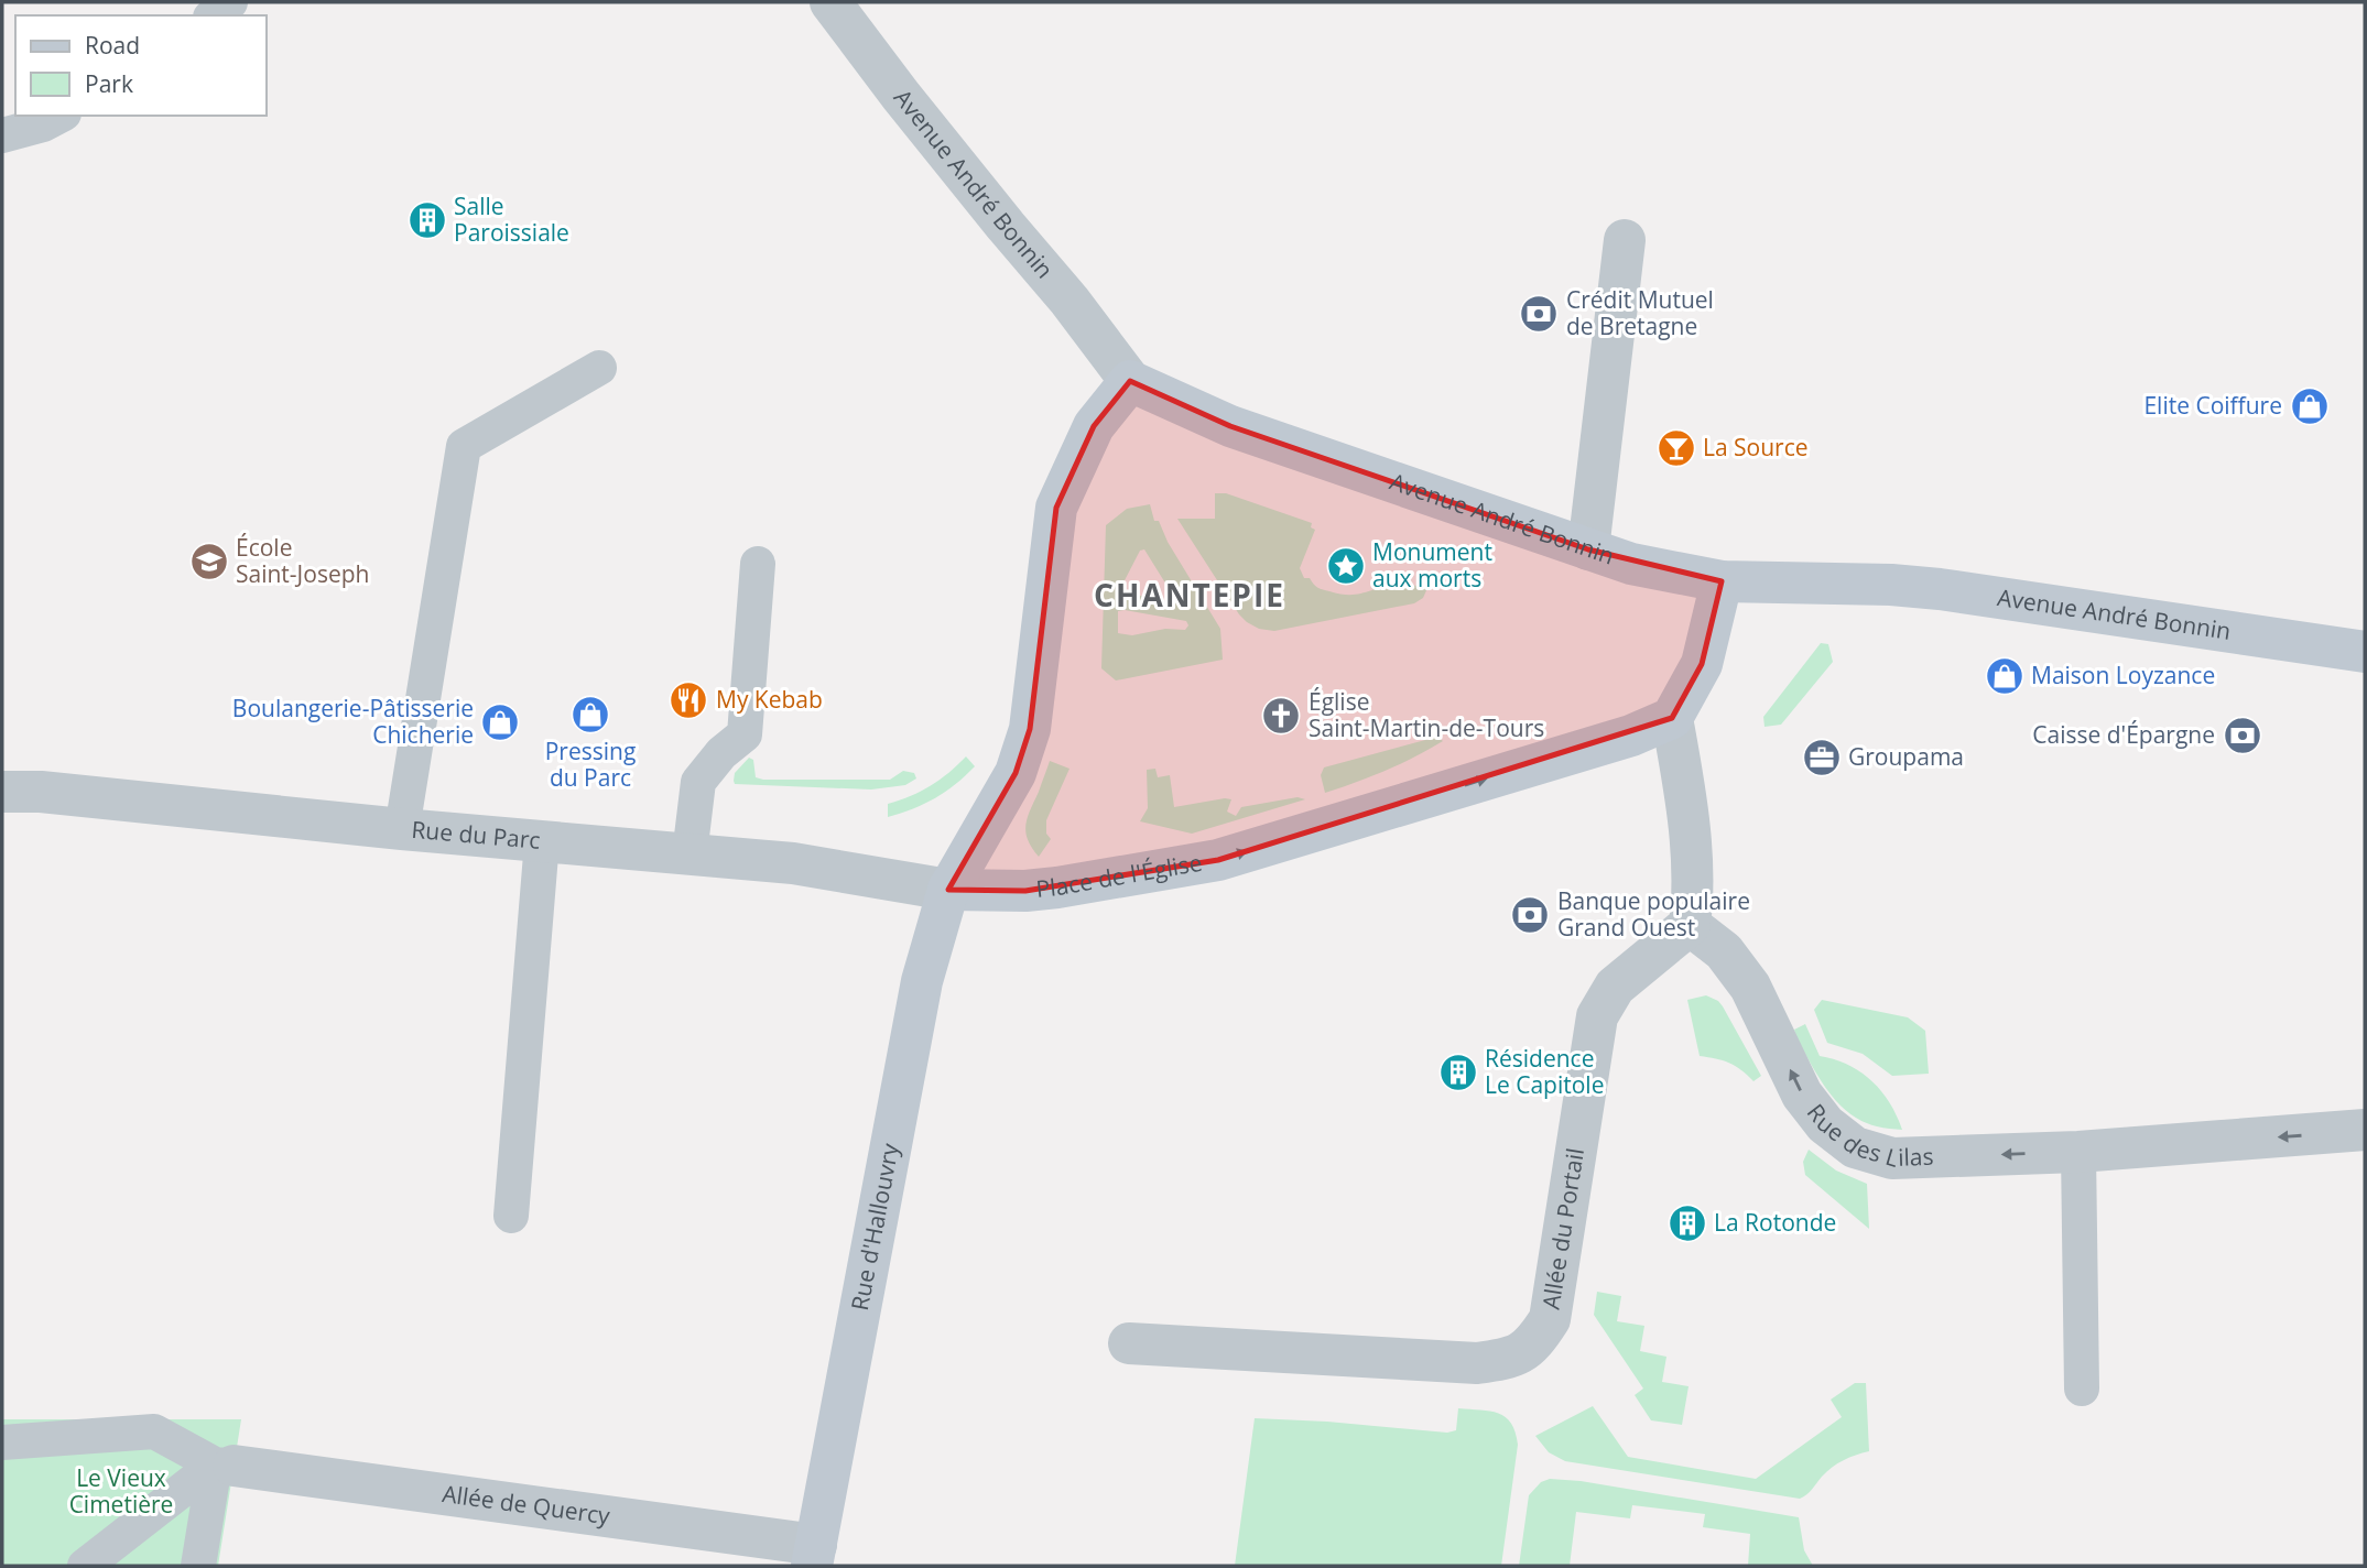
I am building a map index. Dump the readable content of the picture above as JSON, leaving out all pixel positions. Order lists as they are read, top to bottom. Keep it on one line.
{"streets":{"main road":["Avenue André Bonnin","Place de l'Église","Rue d'Hallouvry"],"street":["Rue du Parc","Rue des Lilas","Allée du Portail","Allée de Quercy"]},"crossings":[["Rue du Parc","Place de l'Église"],["Rue du Parc","Rue d'Hallouvry"],["Place de l'Église","Rue d'Hallouvry"],["Rue des Lilas","Allée du Portail"],["Rue d'Hallouvry","Allée de Quercy"]],"one_way":["Place de l'Église","Rue des Lilas"],"districts":["CHANTEPIE"],"parks":["Le Vieux Cimetière"],"places":{"building":["Salle Paroissiale","Résidence Le Capitole","La Rotonde"],"bank":["Crédit Mutuel de Bretagne","Caisse d'Épargne","Banque populaire Grand Ouest"],"shop":["Elite Coiffure","Maison Loyzance","Pressing du Parc","Boulangerie-Pâtisserie Chicherie"],"bar":["La Source"],"school or university":["École Saint-Joseph"],"place":["Monument aux morts"],"restaurant":["My Kebab"],"church":["Église Saint-Martin-de-Tours"],"office":["Groupama"]},"legend":["Road","Park"]}
